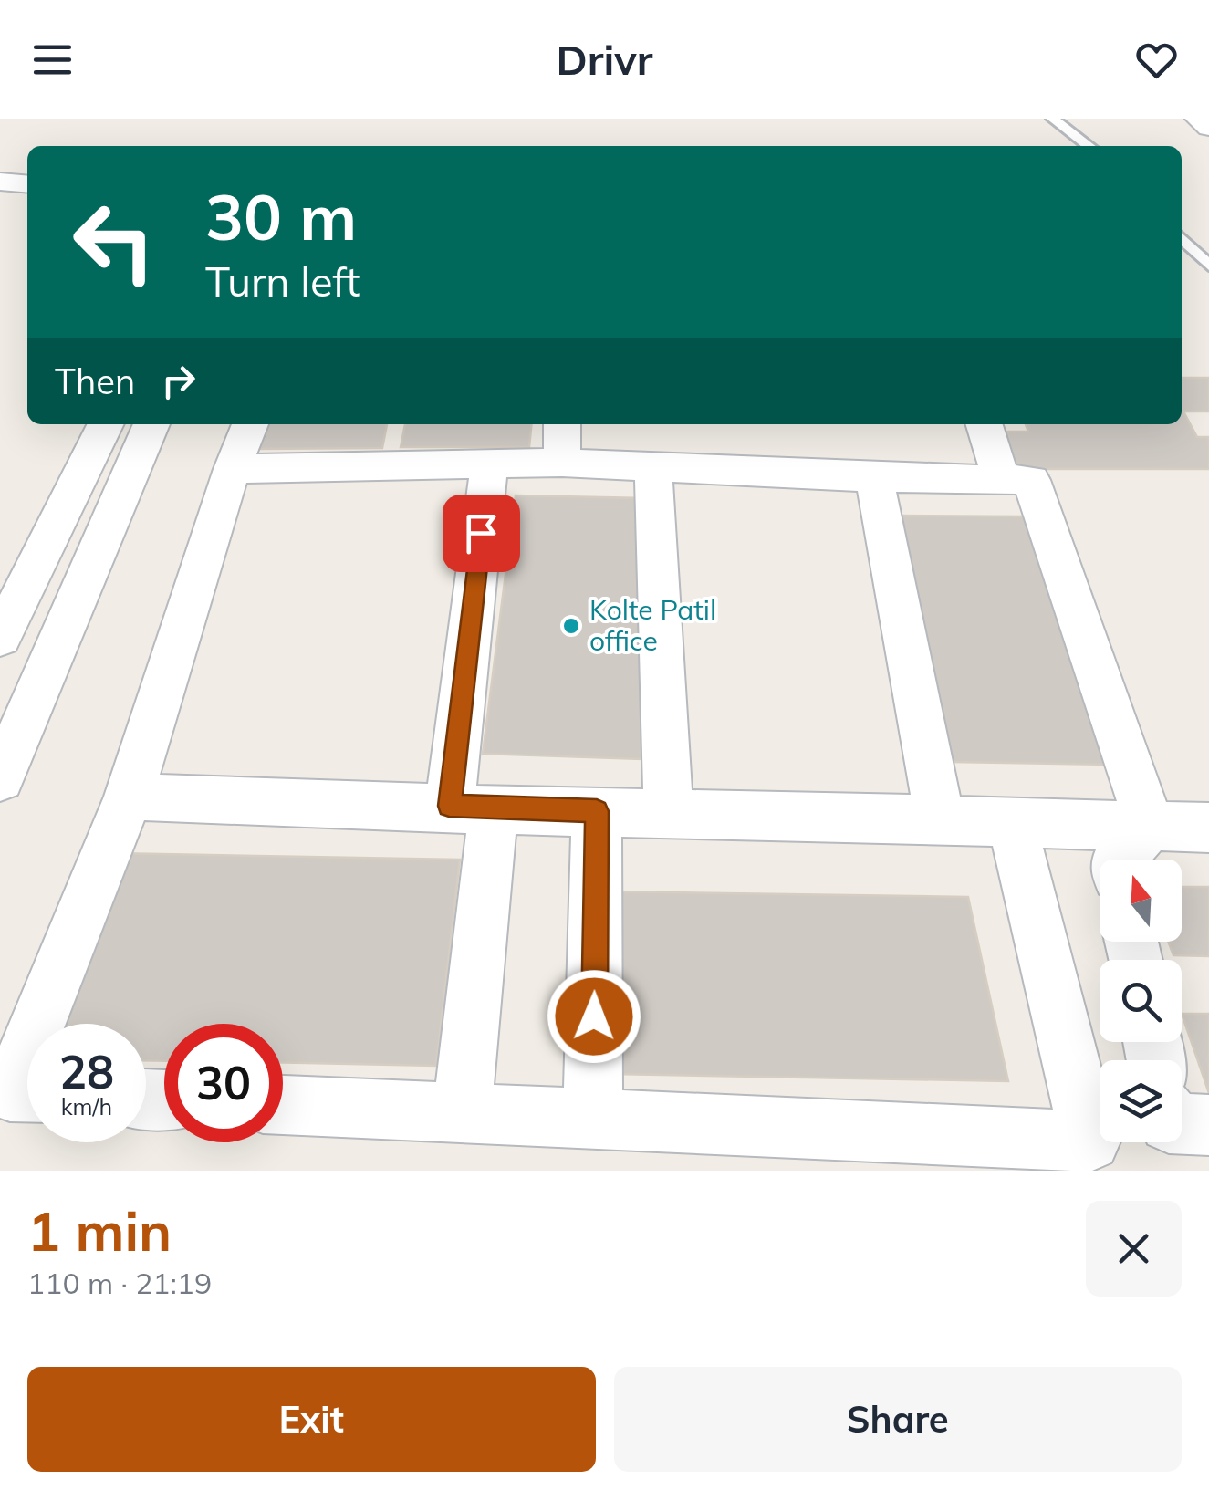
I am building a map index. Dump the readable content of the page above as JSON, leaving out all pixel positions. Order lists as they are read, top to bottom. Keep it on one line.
{"places":["Kolte Patil office"],"north":"top","page":{"header":"Drivr","turn":["30 m","Turn left"],"then":"Then","speed":"28 km/h","limit":"30","heading":["1 min","110 m · 21:19"],"buttons":["Exit","Share"]}}
